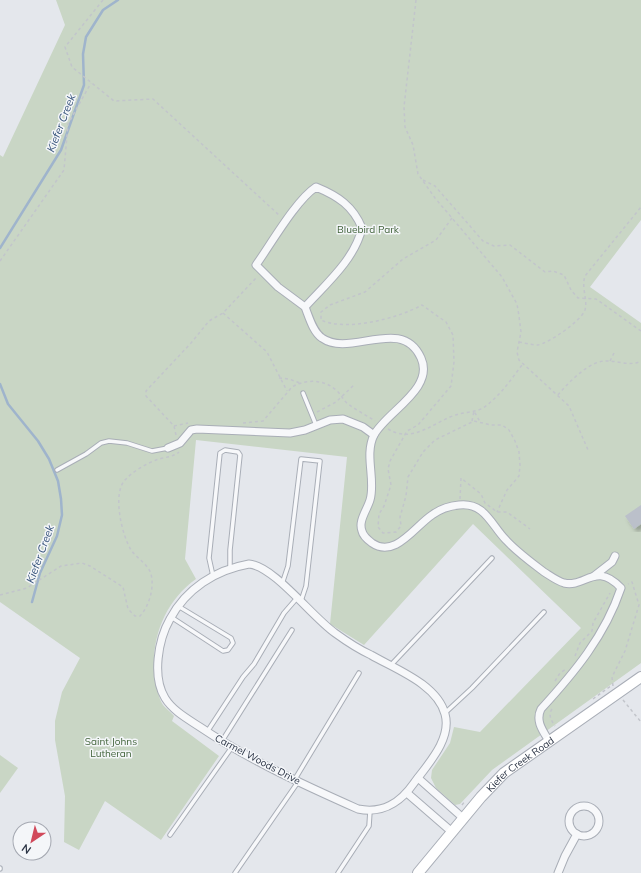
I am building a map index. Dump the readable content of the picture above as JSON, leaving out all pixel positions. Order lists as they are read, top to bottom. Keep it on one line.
{"streets":{"street":["Carmel Woods Drive","Kiefer Creek Road"]},"water":["Kiefer Creek"],"parks":["Bluebird Park","Saint Johns Lutheran"],"north":"bottom left"}
